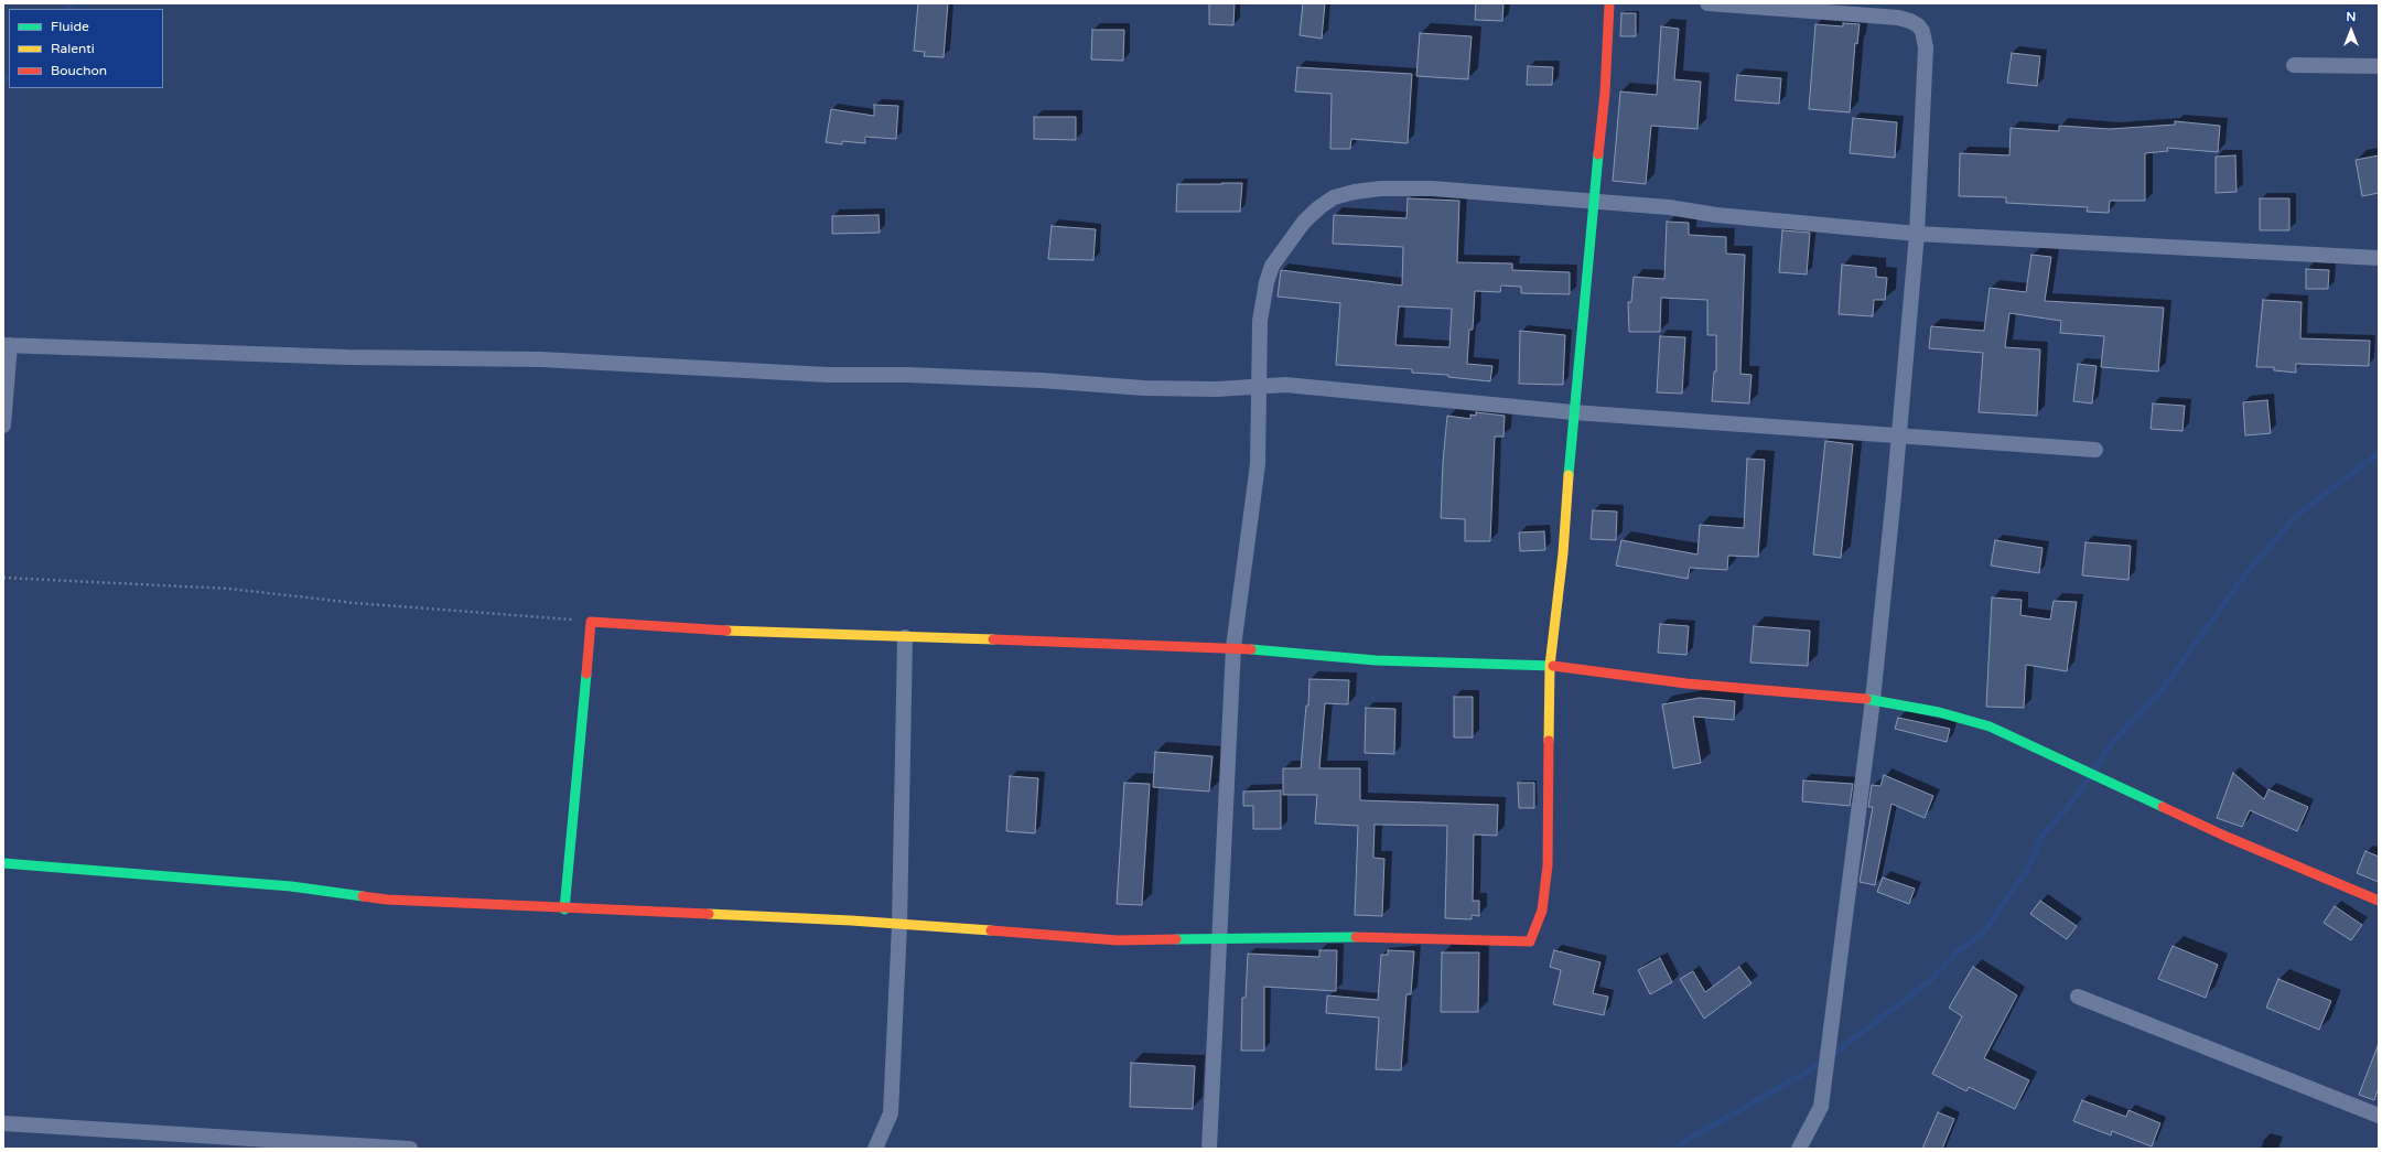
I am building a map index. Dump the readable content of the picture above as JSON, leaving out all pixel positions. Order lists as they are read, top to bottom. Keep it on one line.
{"legend":["Fluide","Ralenti","Bouchon"],"north":"top"}
